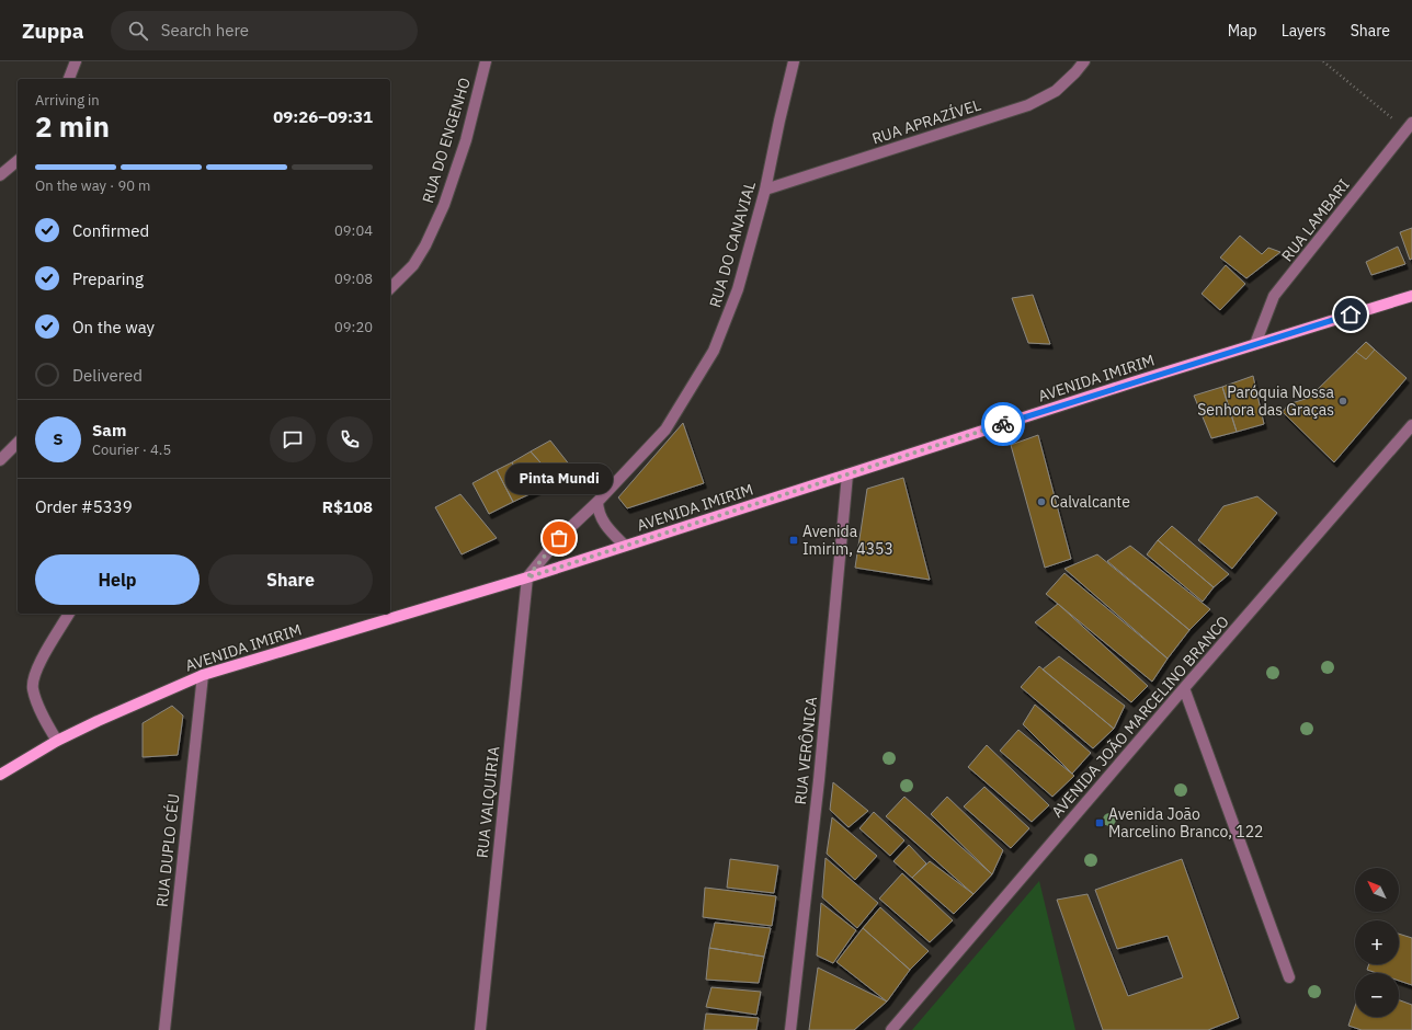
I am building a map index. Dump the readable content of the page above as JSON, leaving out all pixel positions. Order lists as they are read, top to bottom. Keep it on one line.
{"streets":{"main road":["AVENIDA IMIRIM"],"street":["RUA APRAZÍVEL","RUA DO ENGENHO","RUA LAMBARI","RUA DO CANAVIAL","AVENIDA JOÃO MARCELINO BRANCO","RUA VERÔNICA","RUA VALQUIRIA","RUA DUPLO CÉU"]},"crossings":[["RUA APRAZÍVEL","RUA DO CANAVIAL"],["RUA LAMBARI","AVENIDA IMIRIM"],["RUA DO CANAVIAL","AVENIDA IMIRIM"],["RUA DO CANAVIAL","RUA VALQUIRIA"],["AVENIDA IMIRIM","RUA VERÔNICA"],["AVENIDA IMIRIM","RUA VALQUIRIA"],["AVENIDA IMIRIM","RUA DUPLO CÉU"]],"places":{"other":["Paróquia Nossa Senhora das Graças","Calvalcante","Pinta Mundi"],"transit":["Avenida Imirim, 4353","Avenida João Marcelino Branco, 122"]},"north":"top left","page":{"header":"Zuppa","search":"Search here","nav":["Map","Layers","Share"],"heading":["2 min","Arriving in","09:26–09:31"],"panel":["Sam","Courier · 4.5","Order #5339","R$108"],"bar":"On the way · 90 m","list":[["Confirmed","09:04"],["Preparing","09:08"],["On the way","09:20"],"Delivered"],"round":"S","bubble":"Pinta Mundi","buttons":["Help","Share"],"map_buttons":["+","−"]}}
